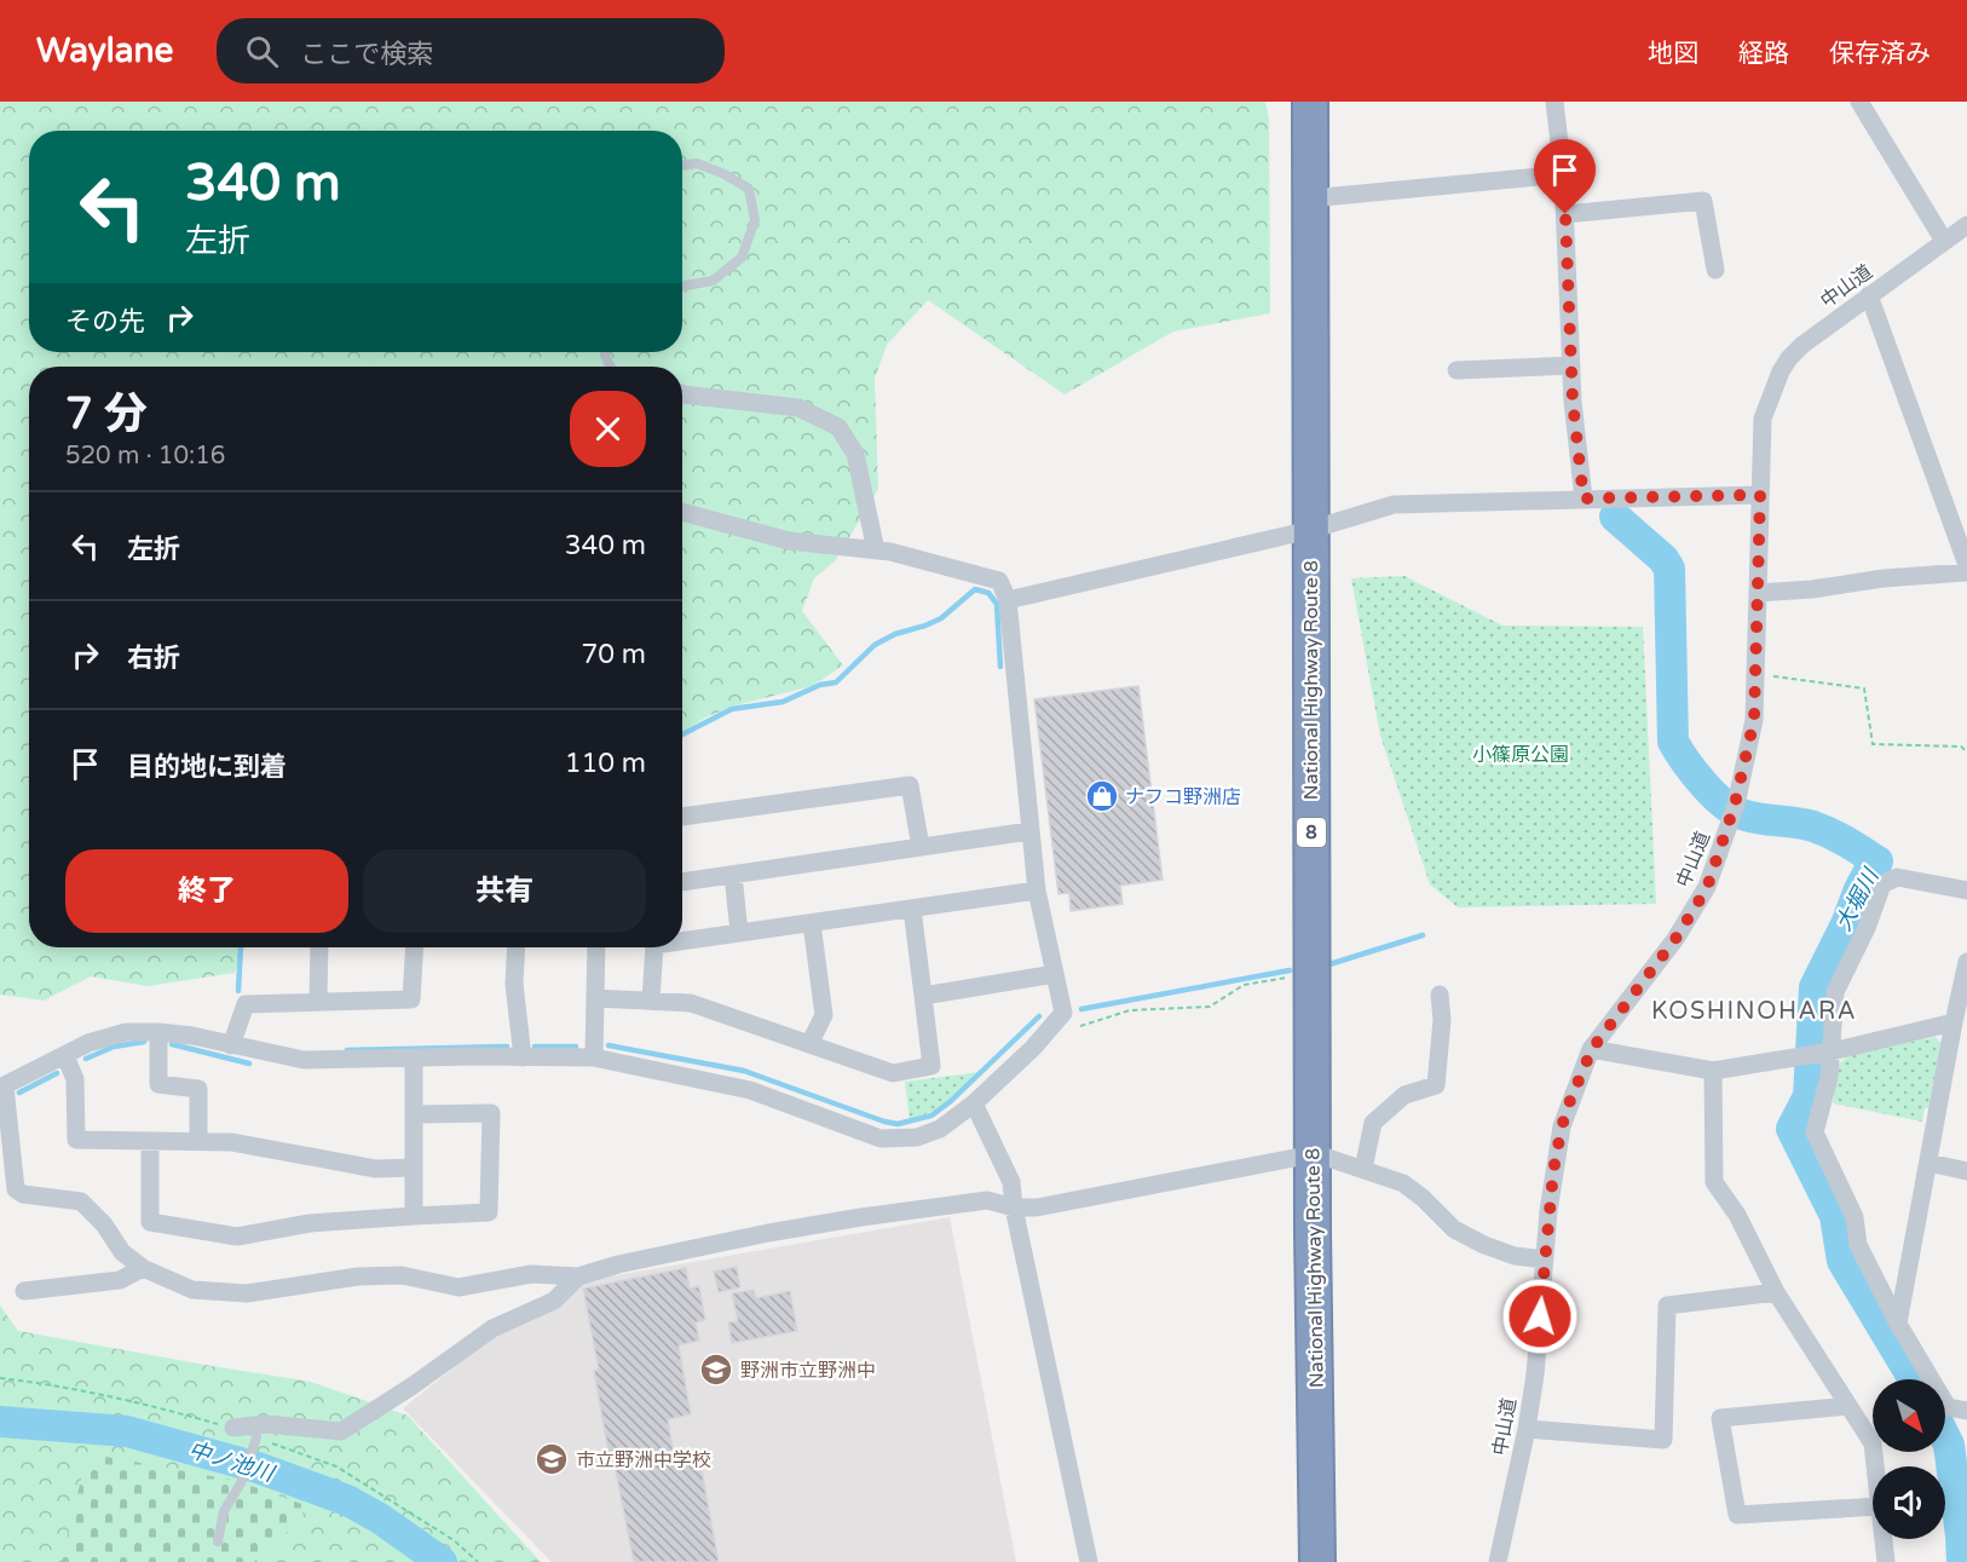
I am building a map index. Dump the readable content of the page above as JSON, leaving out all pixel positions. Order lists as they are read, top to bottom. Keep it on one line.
{"streets":{"highway":["National Highway Route 8","8"],"street":["中山道"]},"districts":["KOSHINOHARA"],"water":["大堀川","中ノ池川"],"parks":["小篠原公園"],"places":{"shop":["ナフコ野洲店"],"school or university":["野洲市立野洲中","市立野洲中学校"]},"north":"bottom right","page":{"header":"Waylane","search":"ここで検索","nav":["地図","経路","保存済み"],"turn":["340 m","左折"],"then":"その先","heading":["7 分","520 m · 10:16"],"list":[{"name":"左折","value":"340 m"},{"name":"右折","value":"70 m"},{"name":"目的地に到着","value":"110 m"}],"buttons":["終了","共有"]}}
